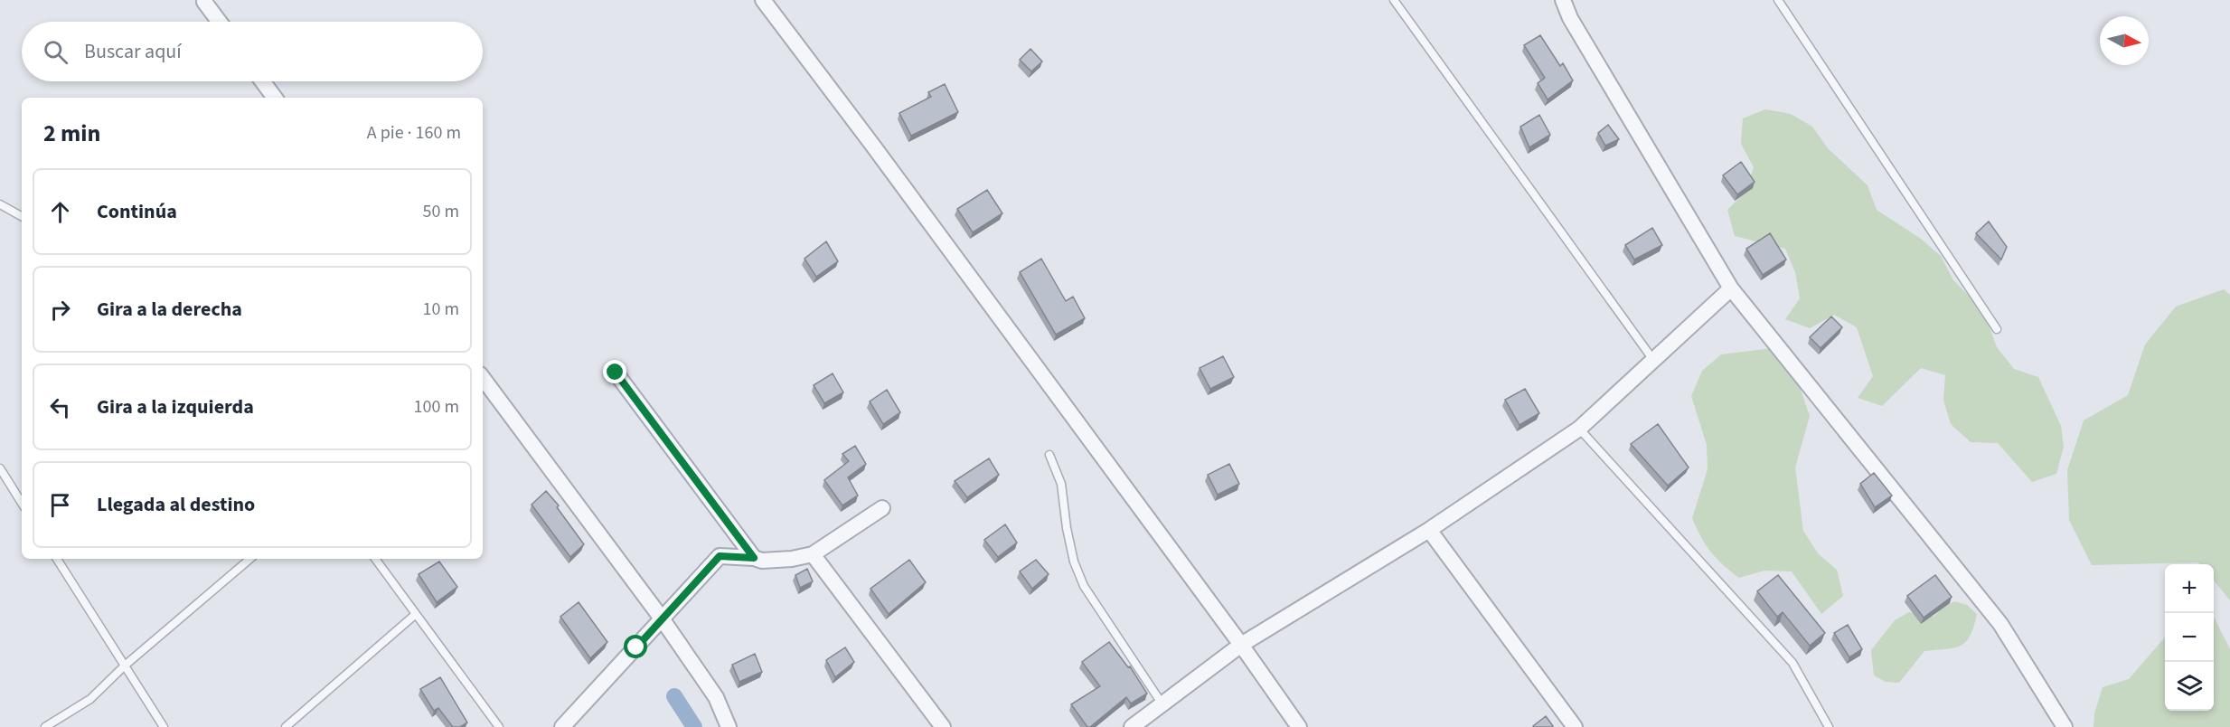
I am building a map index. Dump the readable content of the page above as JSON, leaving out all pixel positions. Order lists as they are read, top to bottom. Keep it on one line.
{"north":"right","page":{"search":"Buscar aquí","heading":["2 min","A pie · 160 m"],"list":[["Continúa","50 m"],["Gira a la derecha","10 m"],["Gira a la izquierda","100 m"],"Llegada al destino"],"map_buttons":["+","−"]}}
